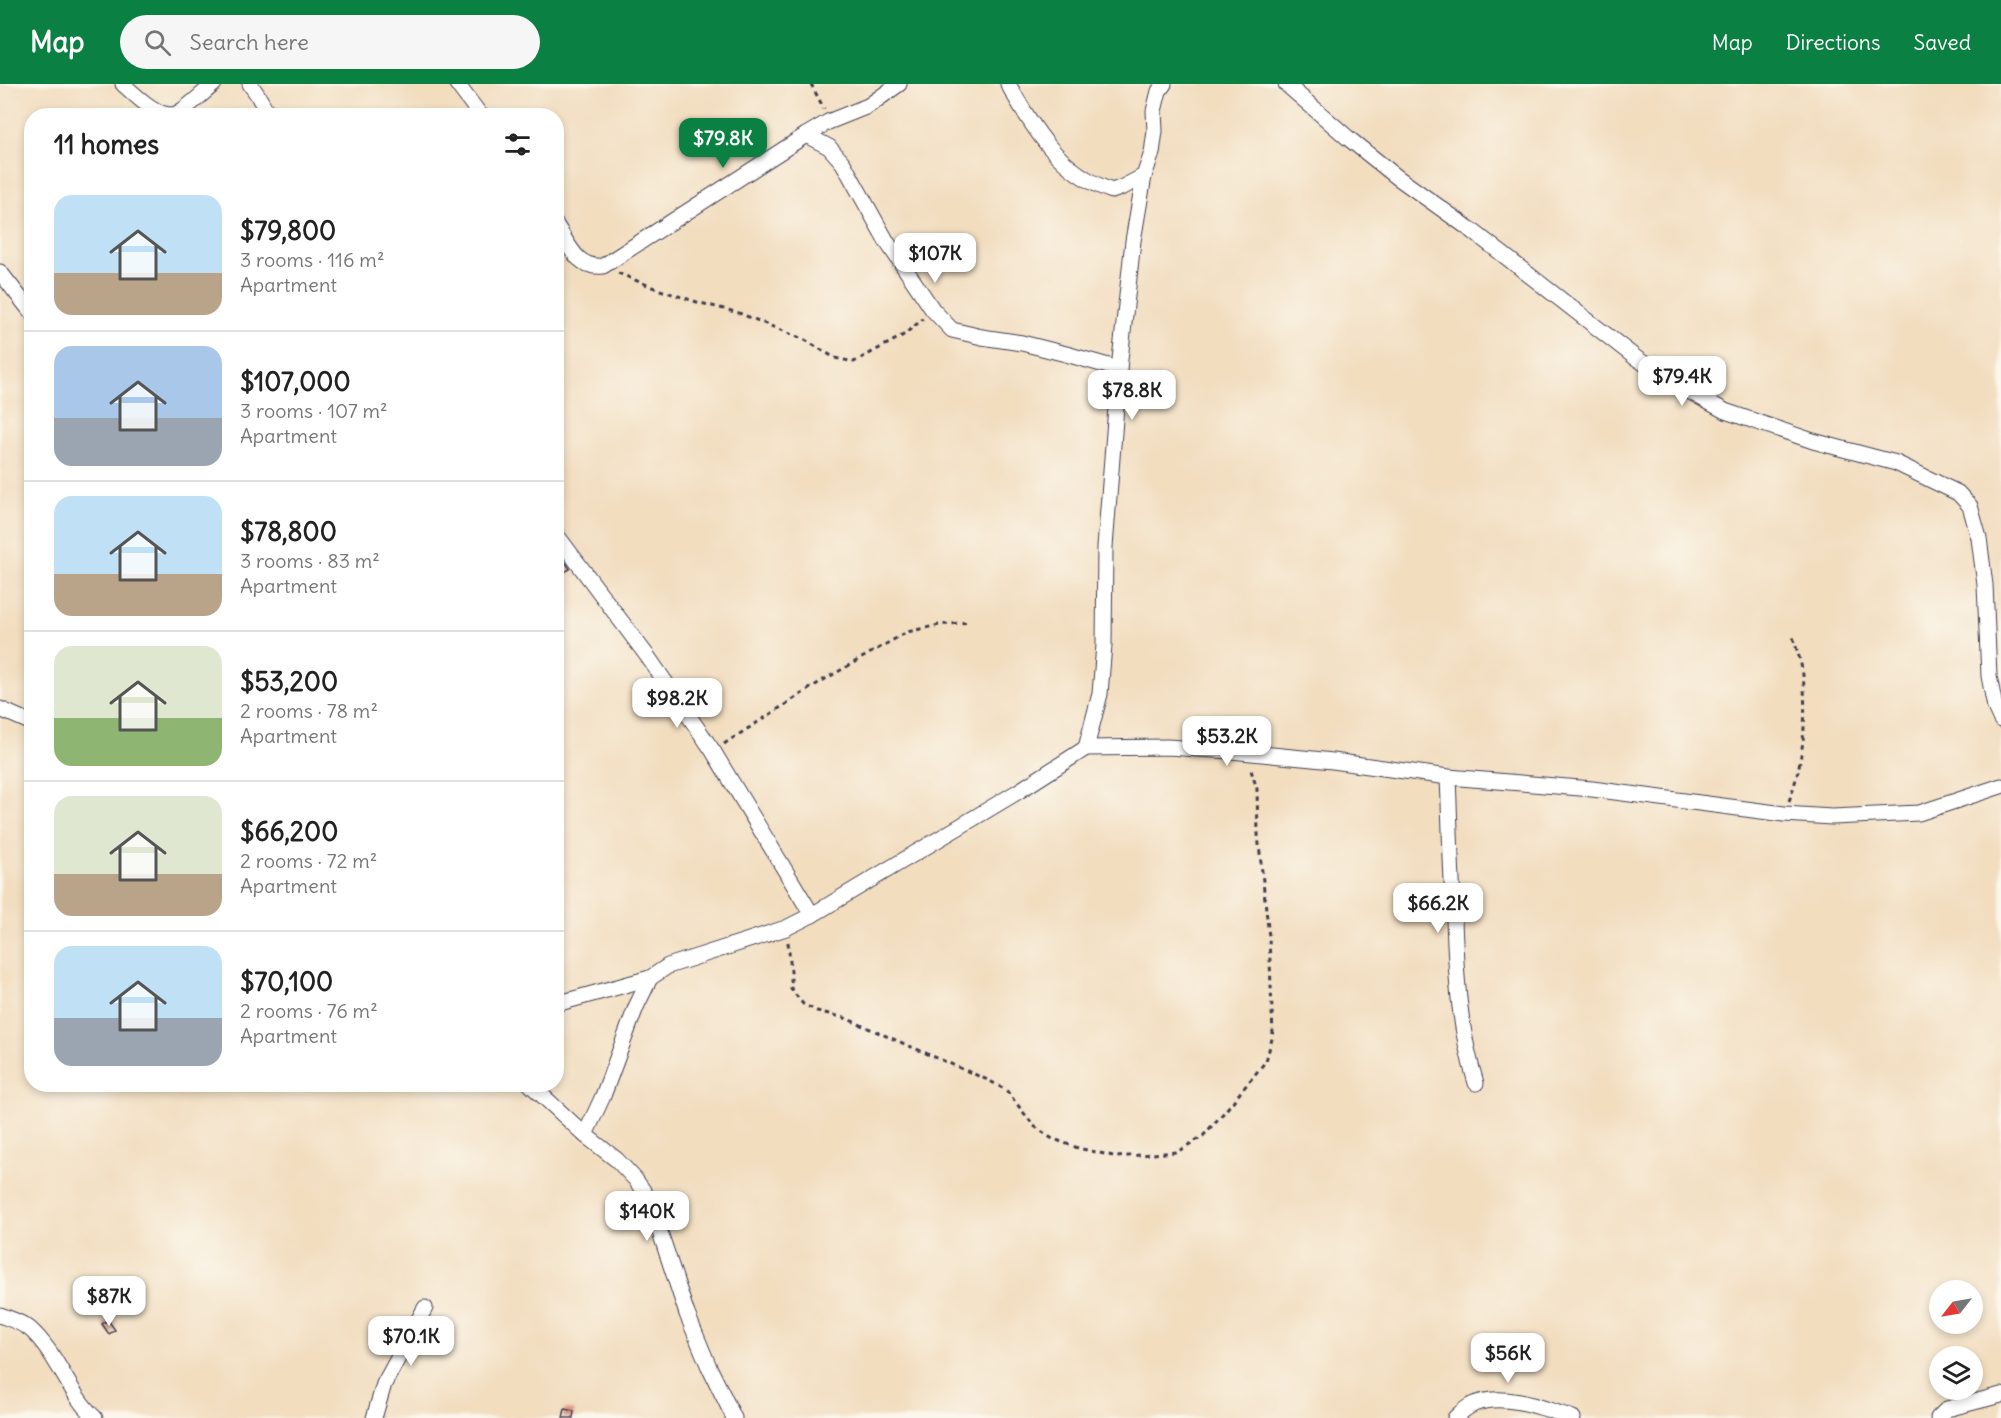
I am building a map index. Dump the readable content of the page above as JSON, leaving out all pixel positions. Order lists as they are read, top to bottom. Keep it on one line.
{"north":"bottom left","page":{"header":"Map","search":"Search here","nav":["Map","Directions","Saved"],"heading":"11 homes","price":["$79.8K","$107K","$79.4K","$78.8K","$98.2K","$53.2K","$66.2K","$140K","$87K","$70.1K","$56K"],"list":[{"name":"$79,800","note":"3 rooms · 116 m² · Apartment"},{"name":"$107,000","note":"3 rooms · 107 m² · Apartment"},{"name":"$78,800","note":"3 rooms · 83 m² · Apartment"},{"name":"$53,200","note":"2 rooms · 78 m² · Apartment"},{"name":"$66,200","note":"2 rooms · 72 m² · Apartment"},{"name":"$70,100","note":"2 rooms · 76 m² · Apartment"}]}}
